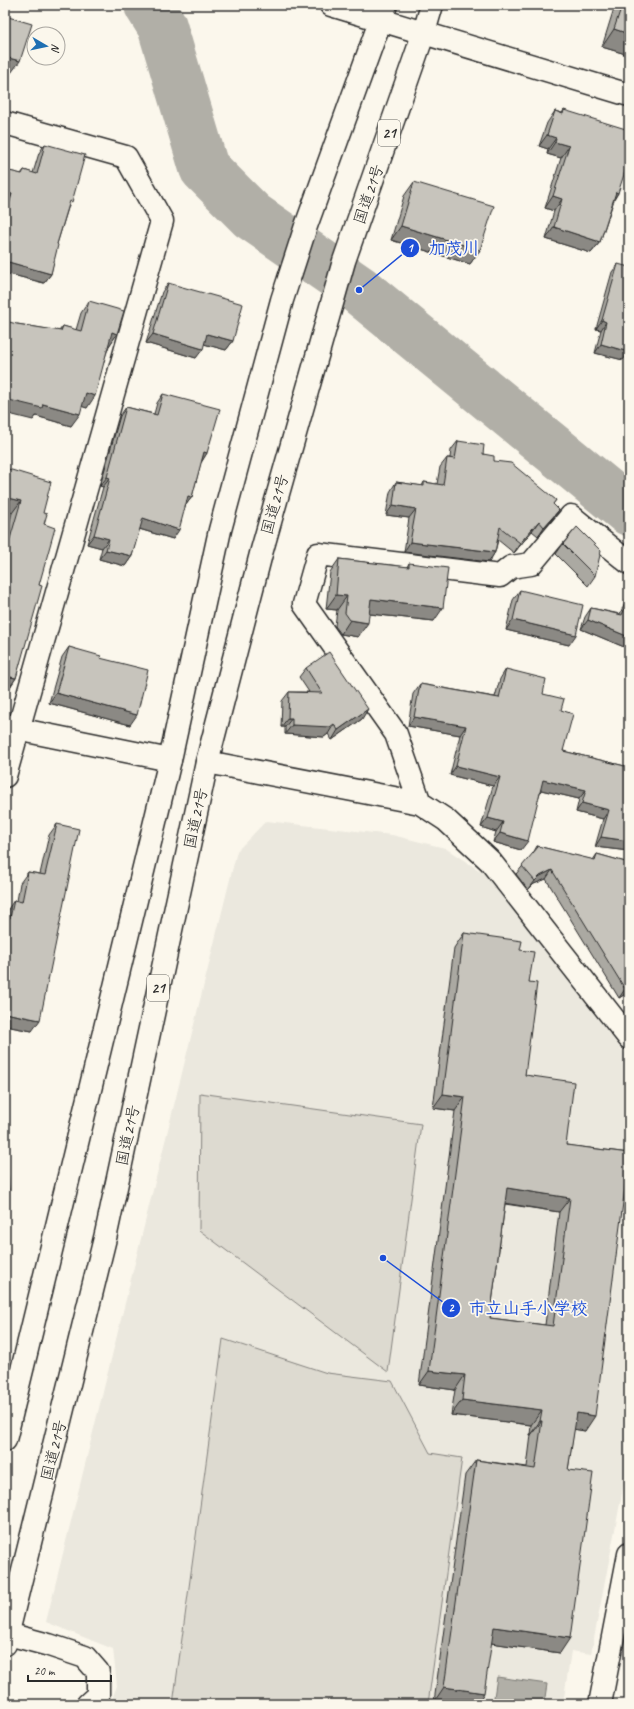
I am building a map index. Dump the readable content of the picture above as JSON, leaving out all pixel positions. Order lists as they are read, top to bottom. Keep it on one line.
{"streets":{"main road":["21","国道21号"]},"places":["加茂川","市立山手小学校"],"scale_bar":"20 m","north":"right"}
